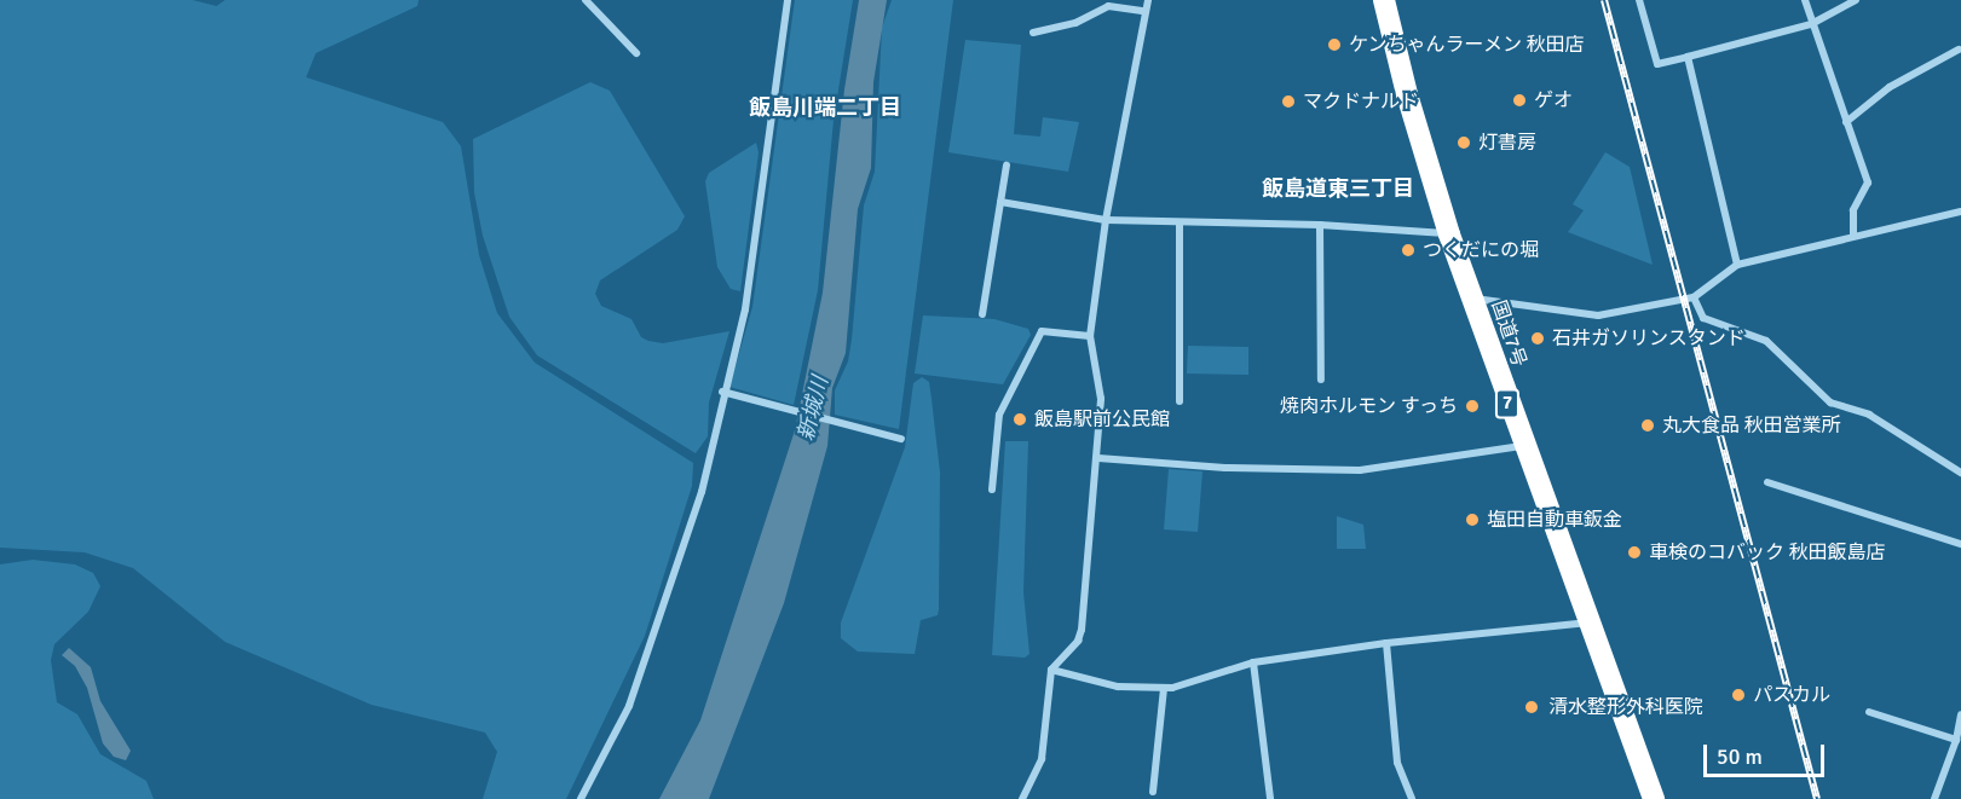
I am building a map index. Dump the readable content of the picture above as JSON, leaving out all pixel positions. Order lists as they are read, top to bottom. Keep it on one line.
{"streets":{"highway":["国道7号","7"]},"districts":["飯島川端二丁目","飯島道東三丁目"],"water":["新城川"],"places":["ケンちゃんラーメン 秋田店","ゲオ","マクドナルド","灯書房","つくだにの堀","石井ガソリンスタンド","焼肉ホルモン すっち","飯島駅前公民館","丸大食品 秋田営業所","塩田自動車鈑金","車検のコバック 秋田飯島店","パスカル","清水整形外科医院"],"scale_bar":"50 m"}
